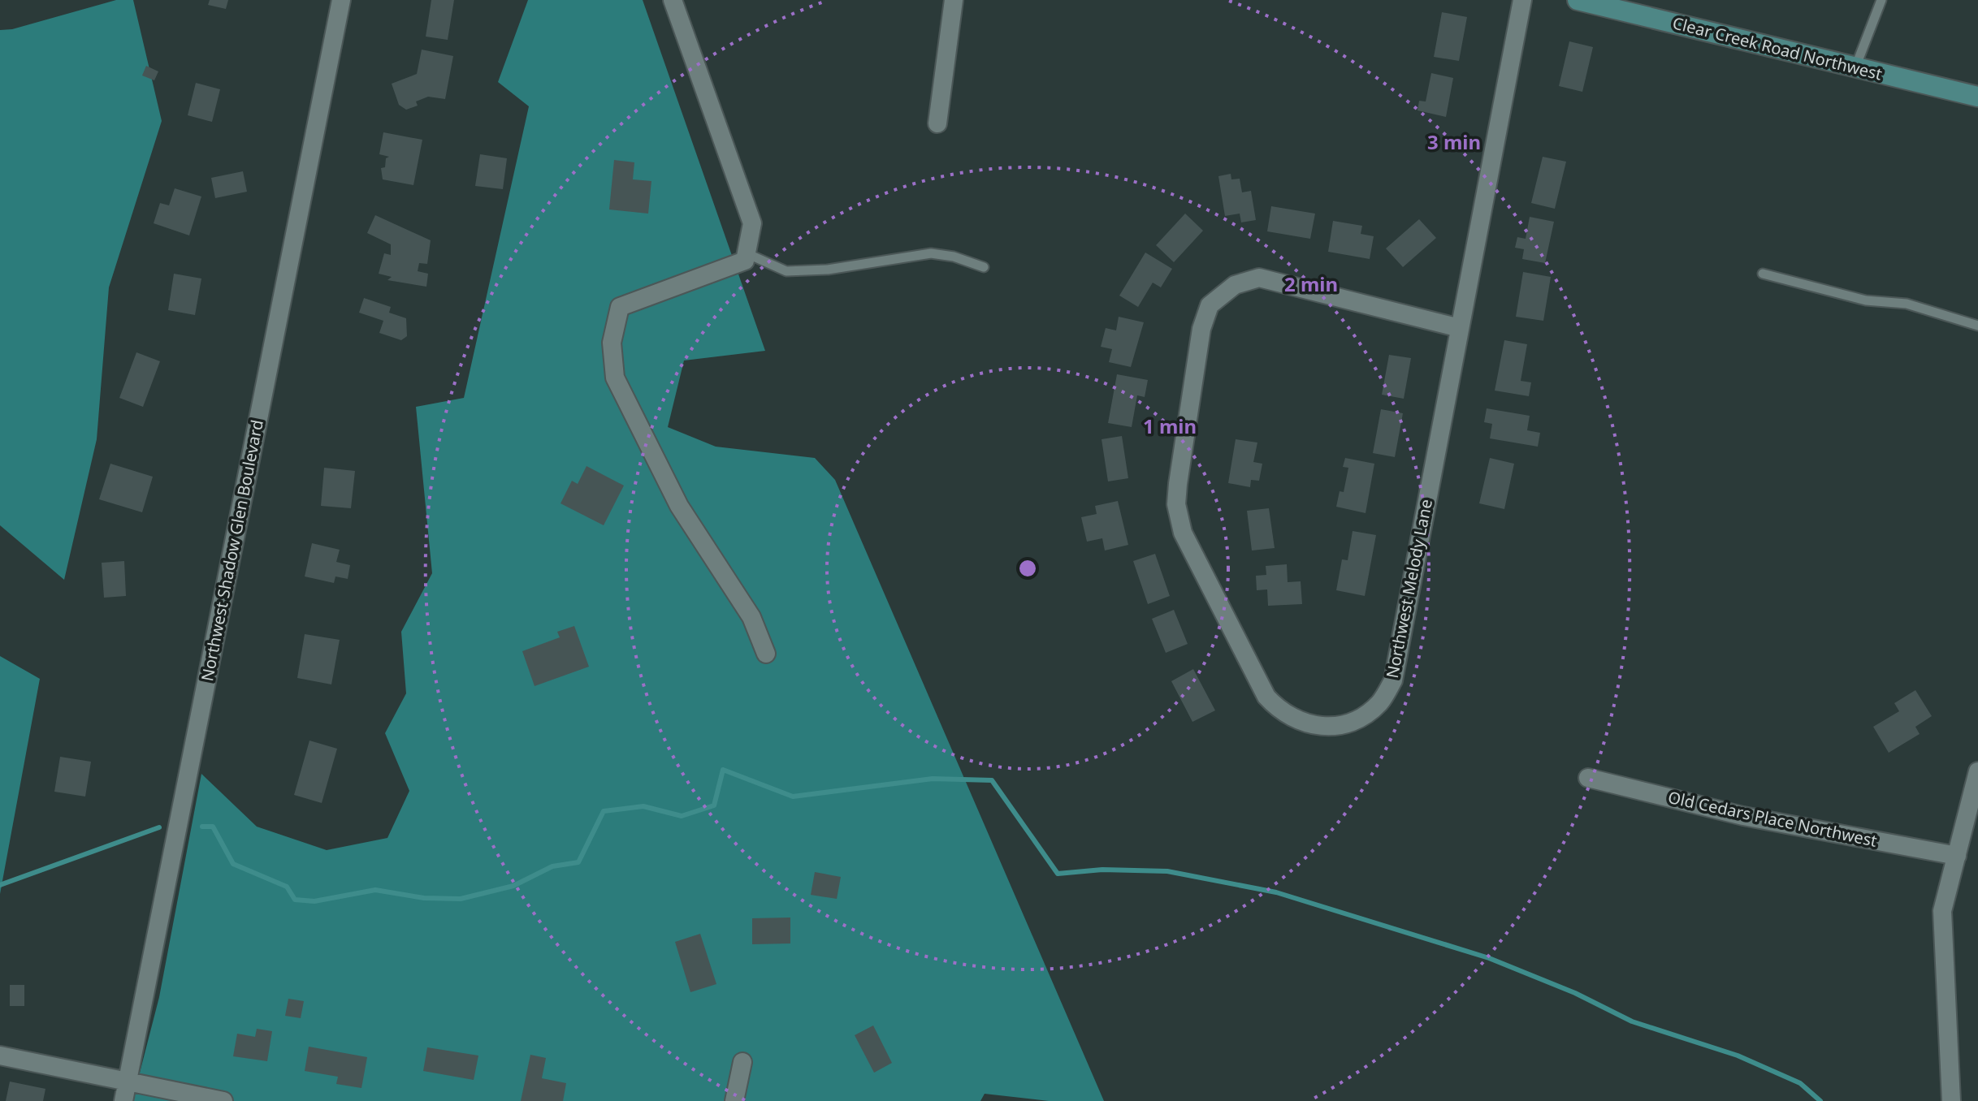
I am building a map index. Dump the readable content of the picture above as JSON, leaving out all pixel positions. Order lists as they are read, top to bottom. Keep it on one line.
{"streets":{"main road":["Clear Creek Road Northwest"],"street":["Northwest Shadow Glen Boulevard","Northwest Melody Lane","Old Cedars Place Northwest"]},"rings":["3 min","2 min","1 min"]}
